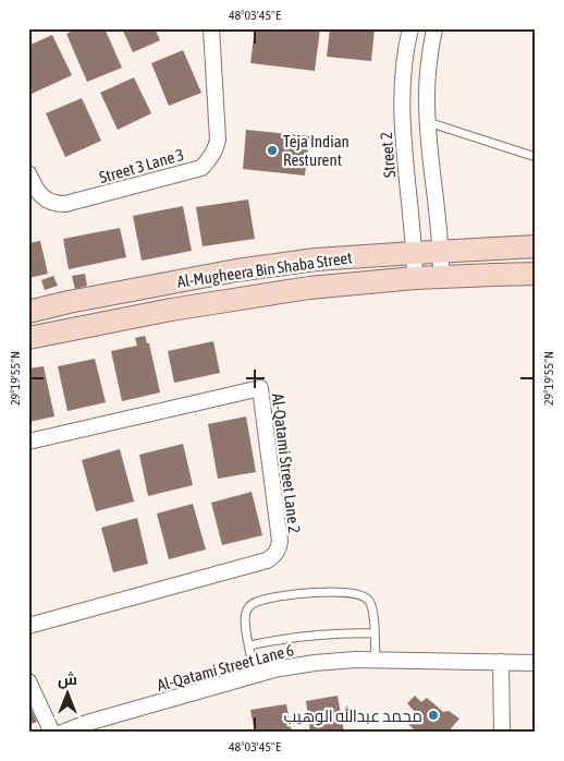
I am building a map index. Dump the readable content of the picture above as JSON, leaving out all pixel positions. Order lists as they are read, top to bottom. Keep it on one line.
{"streets":{"main road":["Al-Mugheera Bin Shaba Street"],"street":["Street 2","Street 3 Lane 3","Al-Qatami Street Lane 2","Al-Qatami Street Lane 6"]},"crossings":[["Street 2","Al-Mugheera Bin Shaba Street"]],"places":["Teja Indian Resturent","محمد عبدالله الوهيب"],"north":"top","coordinates":["48°03'45\"E","29°19'55\"N"]}
